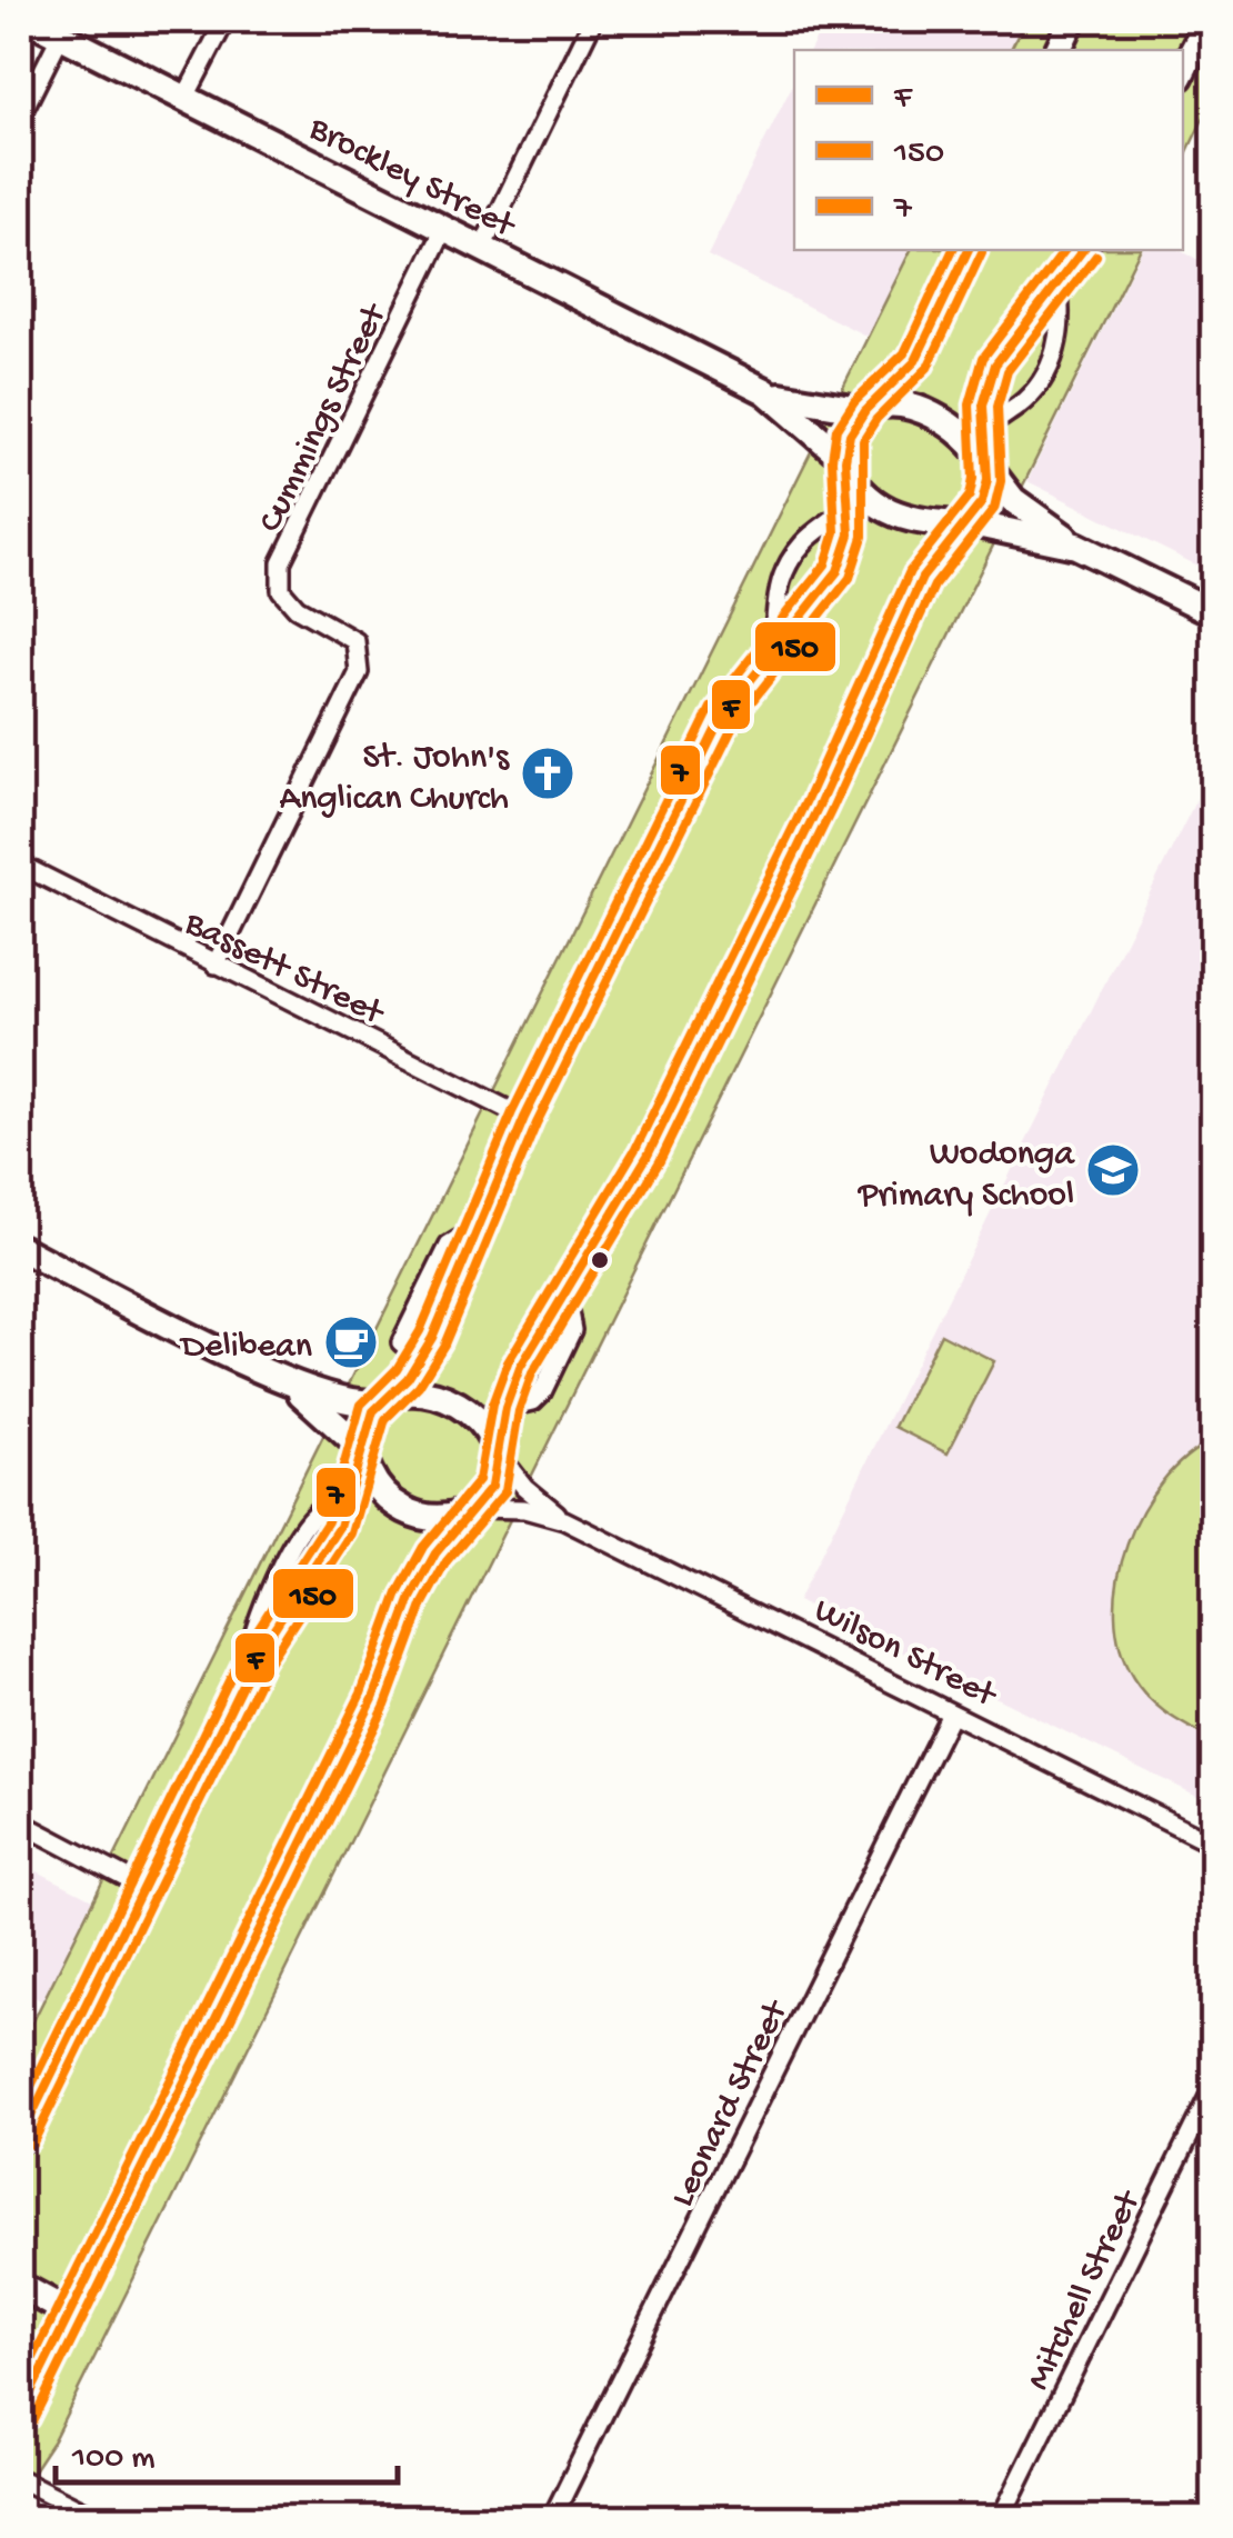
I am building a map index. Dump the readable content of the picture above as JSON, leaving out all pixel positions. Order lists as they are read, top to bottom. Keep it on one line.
{"streets":{"main road":["Brockley Street"],"street":["Cummings Street","Bassett Street","Wilson Street","Leonard Street","Mitchell Street"]},"crossings":[["Brockley Street","Cummings Street"],["Cummings Street","Bassett Street"],["Wilson Street","Leonard Street"]],"places":{"church":["St. John's Anglican Church"],"school or university":["Wodonga Primary School"],"cafe":["Delibean"]},"lines":["transit line F","transit line 7","transit line 150"],"legend":["F","150","7"],"scale_bar":"100 m"}
